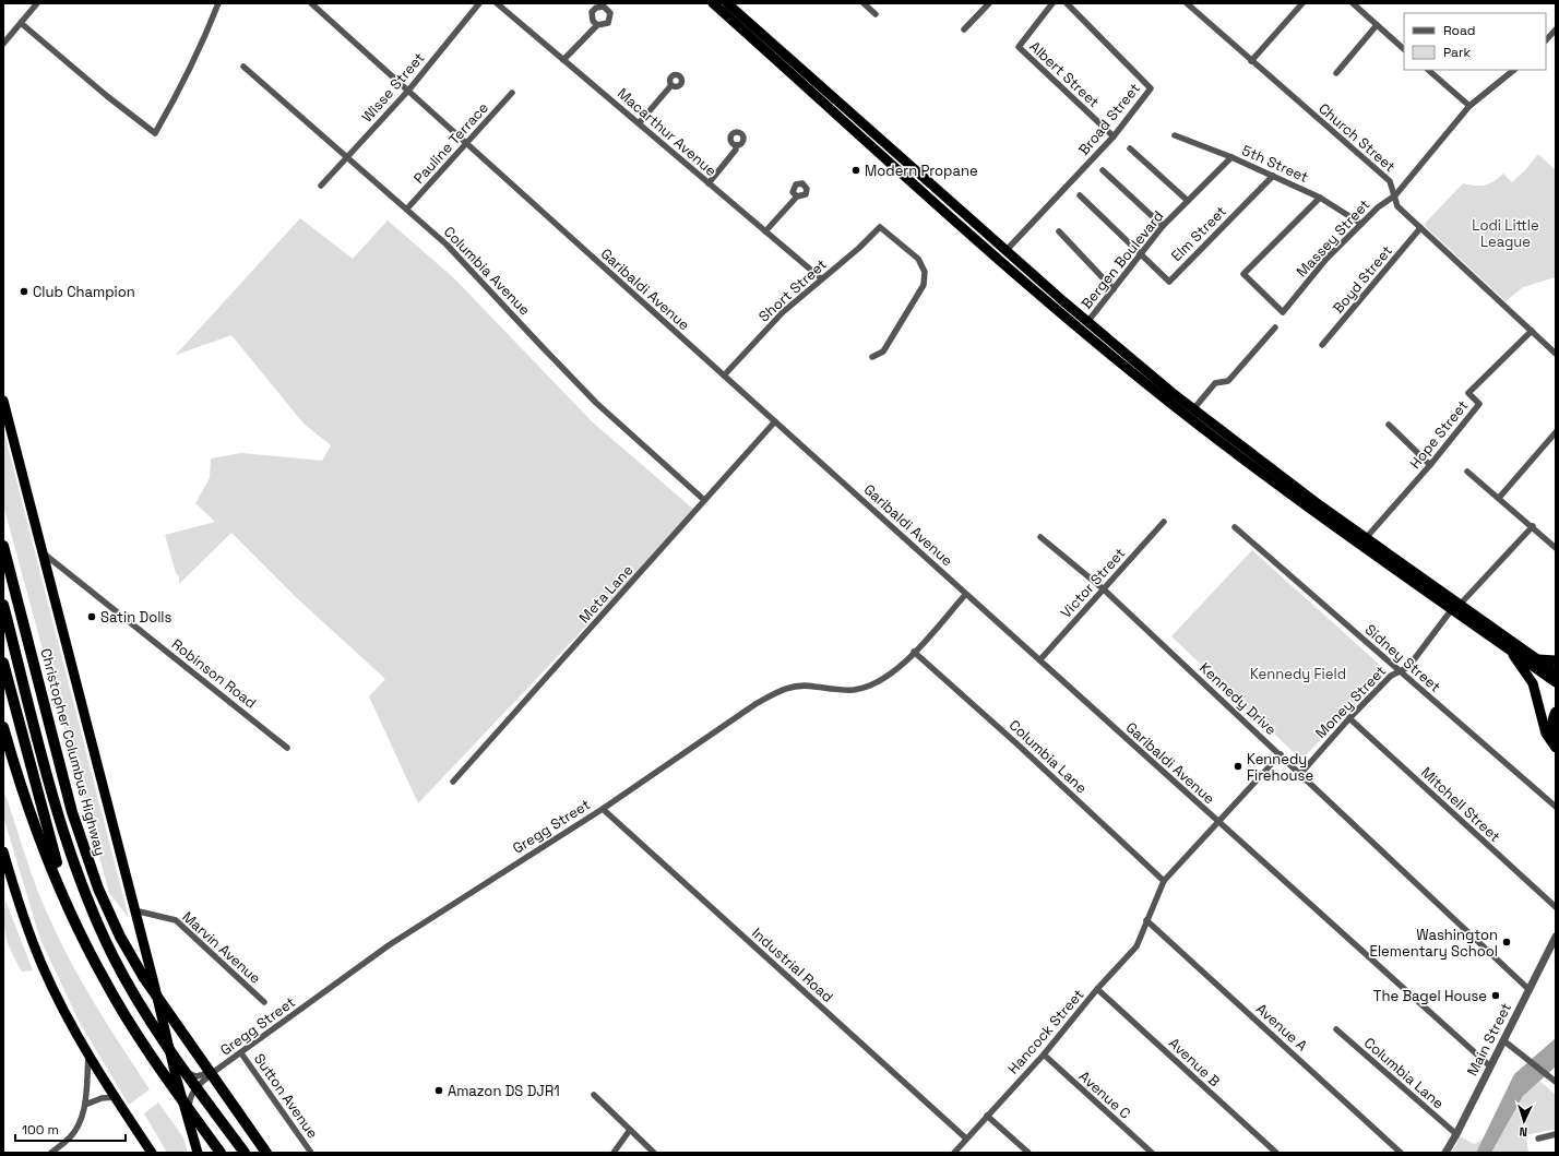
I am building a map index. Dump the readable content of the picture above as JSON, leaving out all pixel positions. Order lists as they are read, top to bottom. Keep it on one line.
{"streets":{"highway":["Christopher Columbus Highway"],"street":["Albert Street","Wisse Street","Broad Street","Macarthur Avenue","Church Street","Pauline Terrace","5th Street","Elm Street","Massey Street","Bergen Boulevard","Columbia Avenue","Boyd Street","Garibaldi Avenue","Short Street","Hope Street","Victor Street","Meta Lane","Sidney Street","Robinson Road","Kennedy Drive","Money Street","Columbia Lane","Mitchell Street","Gregg Street","Marvin Avenue","Industrial Road","Avenue A","Hancock Street","Main Street","Avenue B","Avenue C","Sutton Avenue"]},"crossings":[["Albert Street","Broad Street"],["Wisse Street","Columbia Avenue"],["Wisse Street","Garibaldi Avenue"],["Macarthur Avenue","Short Street"],["Church Street","Massey Street"],["Church Street","Boyd Street"],["Church Street","Hope Street"],["Pauline Terrace","Columbia Avenue"],["Pauline Terrace","Garibaldi Avenue"],["5th Street","Elm Street"],["5th Street","Massey Street"],["5th Street","Bergen Boulevard"],["Elm Street","Bergen Boulevard"],["Columbia Avenue","Meta Lane"],["Garibaldi Avenue","Short Street"],["Garibaldi Avenue","Victor Street"],["Garibaldi Avenue","Meta Lane"],["Garibaldi Avenue","Gregg Street"],["Garibaldi Avenue","Hancock Street"],["Garibaldi Avenue","Main Street"],["Victor Street","Kennedy Drive"],["Sidney Street","Money Street"],["Kennedy Drive","Money Street"],["Kennedy Drive","Hancock Street"],["Kennedy Drive","Main Street"],["Money Street","Mitchell Street"],["Columbia Lane","Gregg Street"],["Columbia Lane","Hancock Street"],["Columbia Lane","Main Street"],["Gregg Street","Industrial Road"],["Gregg Street","Sutton Avenue"],["Industrial Road","Hancock Street"],["Avenue A","Hancock Street"],["Hancock Street","Avenue B"],["Hancock Street","Avenue C"]],"parks":["Lodi Little League","Kennedy Field"],"places":["Modern Propane","Club Champion","Satin Dolls","Kennedy Firehouse","Washington Elementary School","The Bagel House","Amazon DS DJR1"],"legend":["Road","Park"],"scale_bar":"100 m","north":"bottom"}
